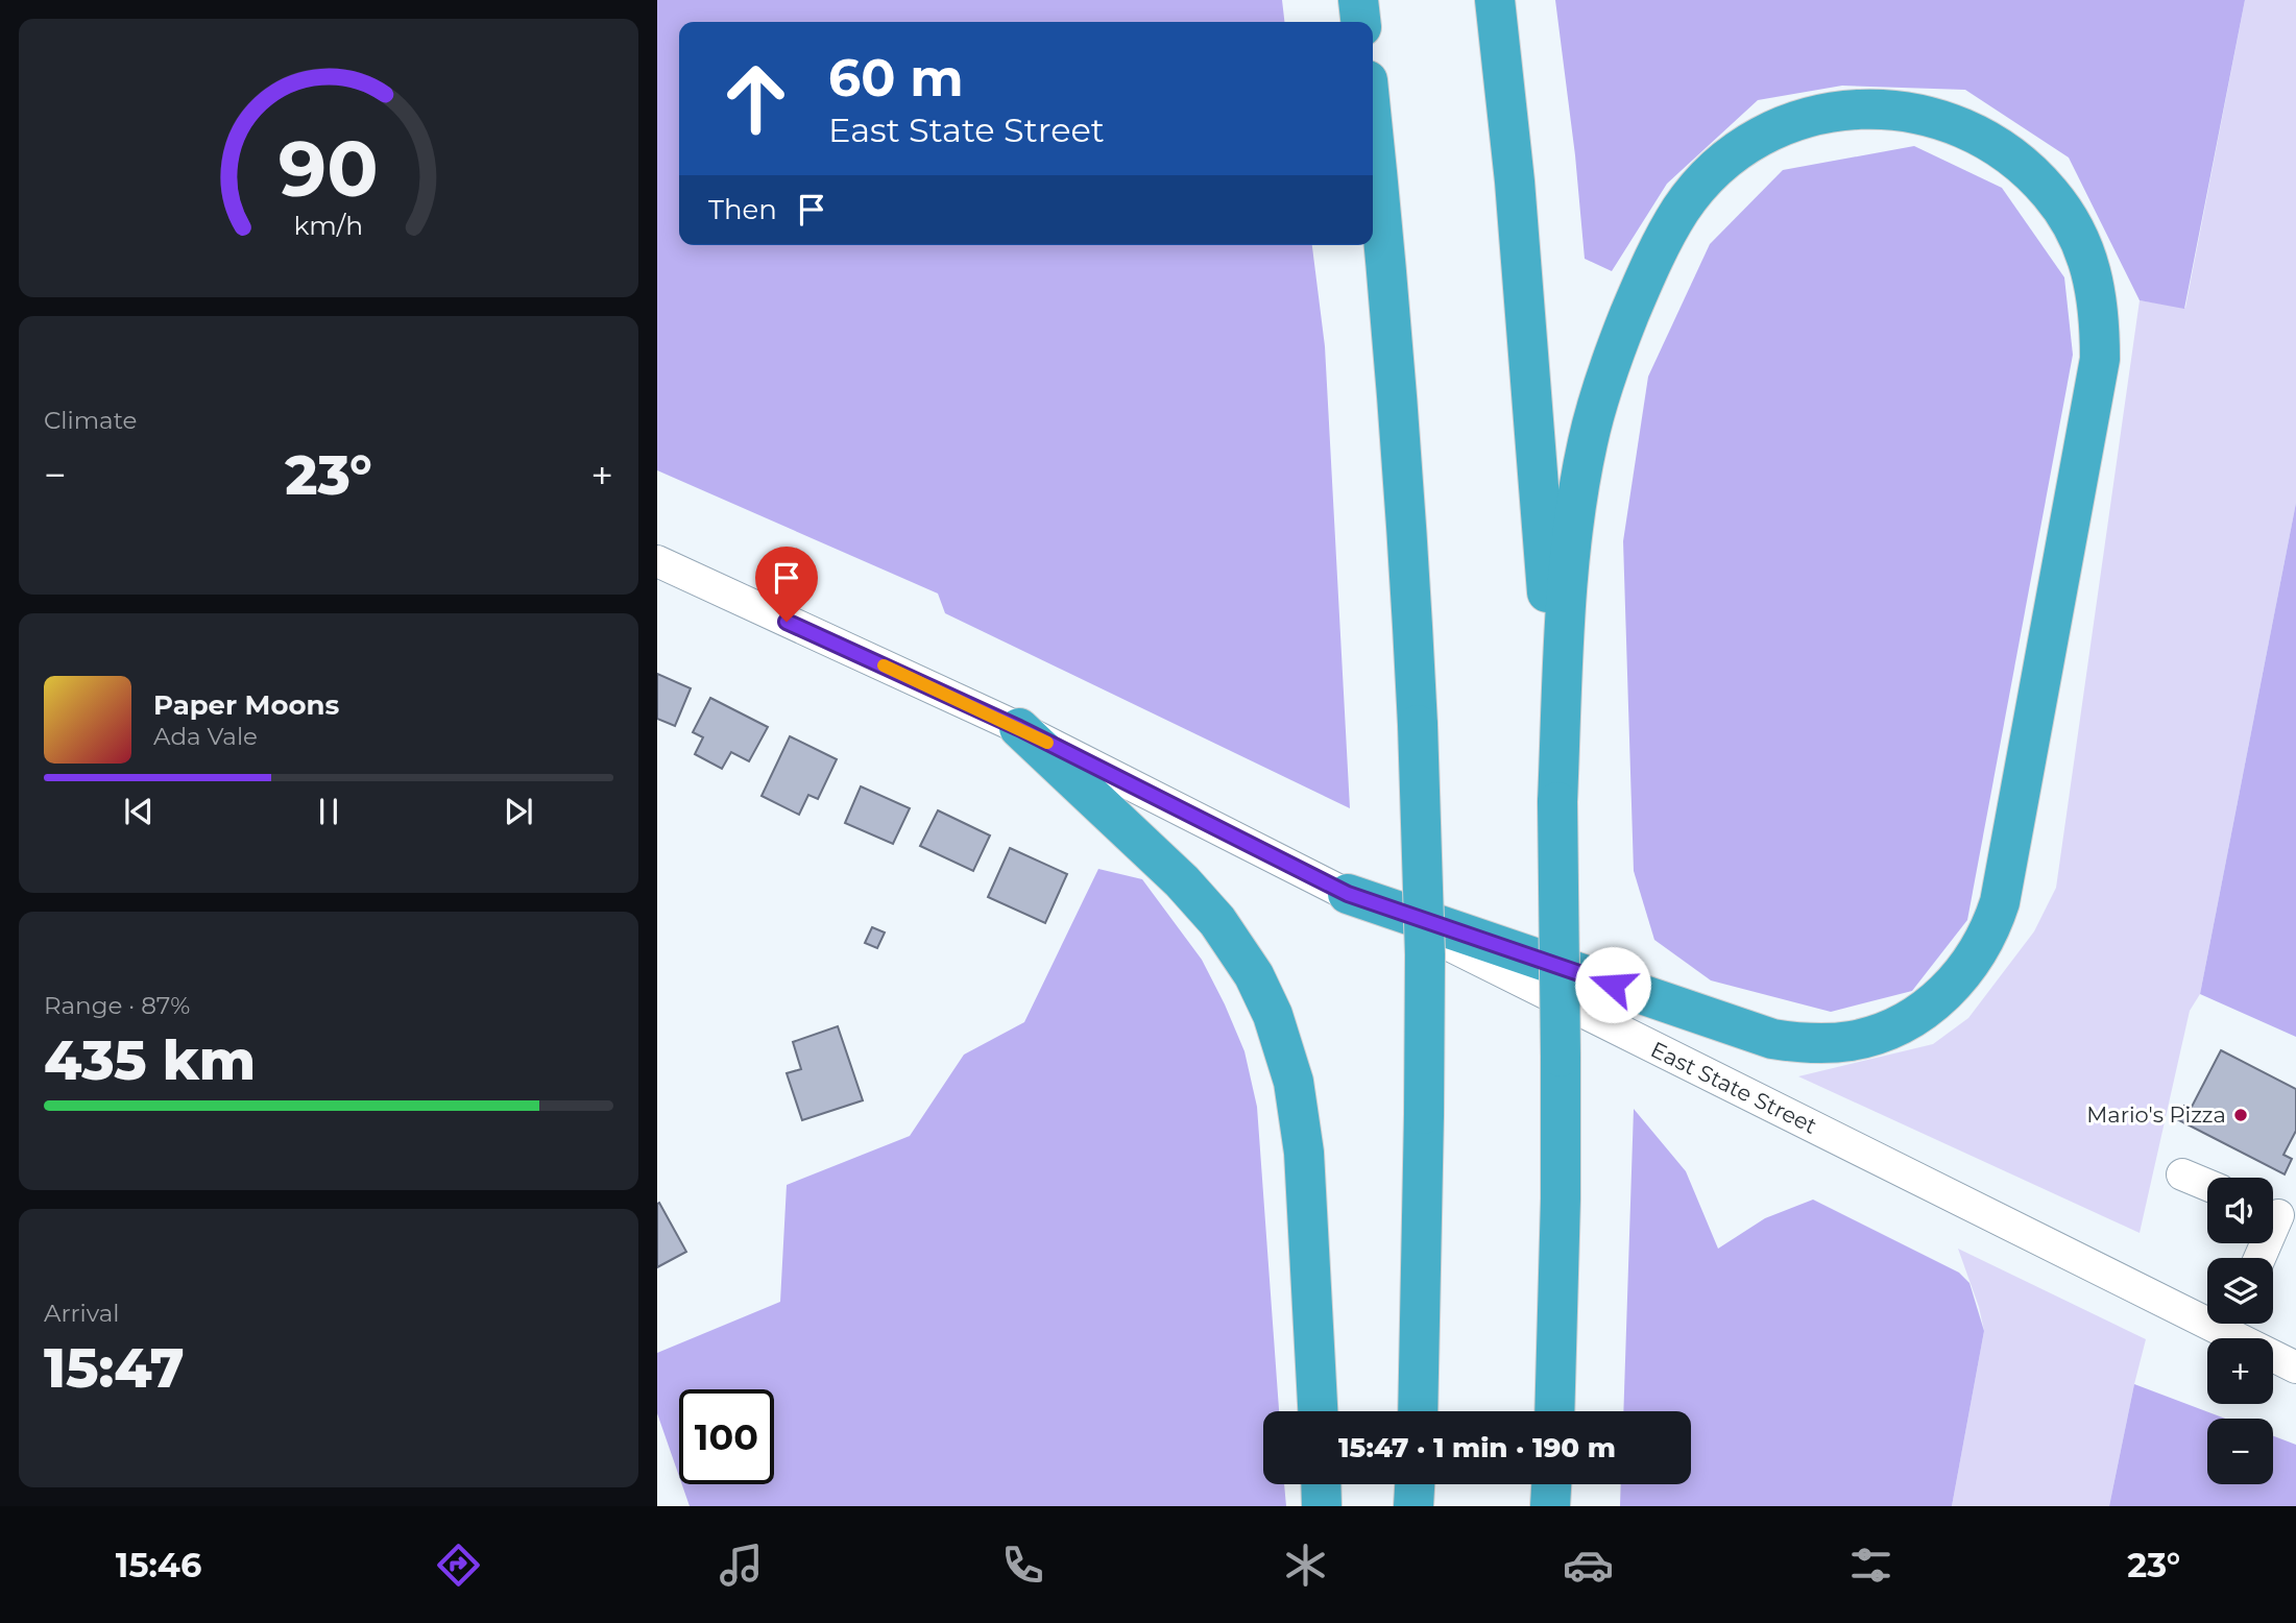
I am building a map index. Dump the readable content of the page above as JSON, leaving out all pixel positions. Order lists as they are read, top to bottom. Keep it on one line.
{"streets":{"street":["East State Street"]},"places":["Mario's Pizza"],"page":{"turn":["60 m","East State Street"],"then":"Then","tile":["Climate",["Range · 87%","435 km"],["Arrival","15:47"]],"heat":["−","23°","+"],"song":["Paper Moons","Ada Vale"],"map_buttons":["+","−"],"limit":"100","trip":"15:47 · 1 min · 190 m","tabs":["15:46","23°"],"gauge":["90","km/h"]}}
